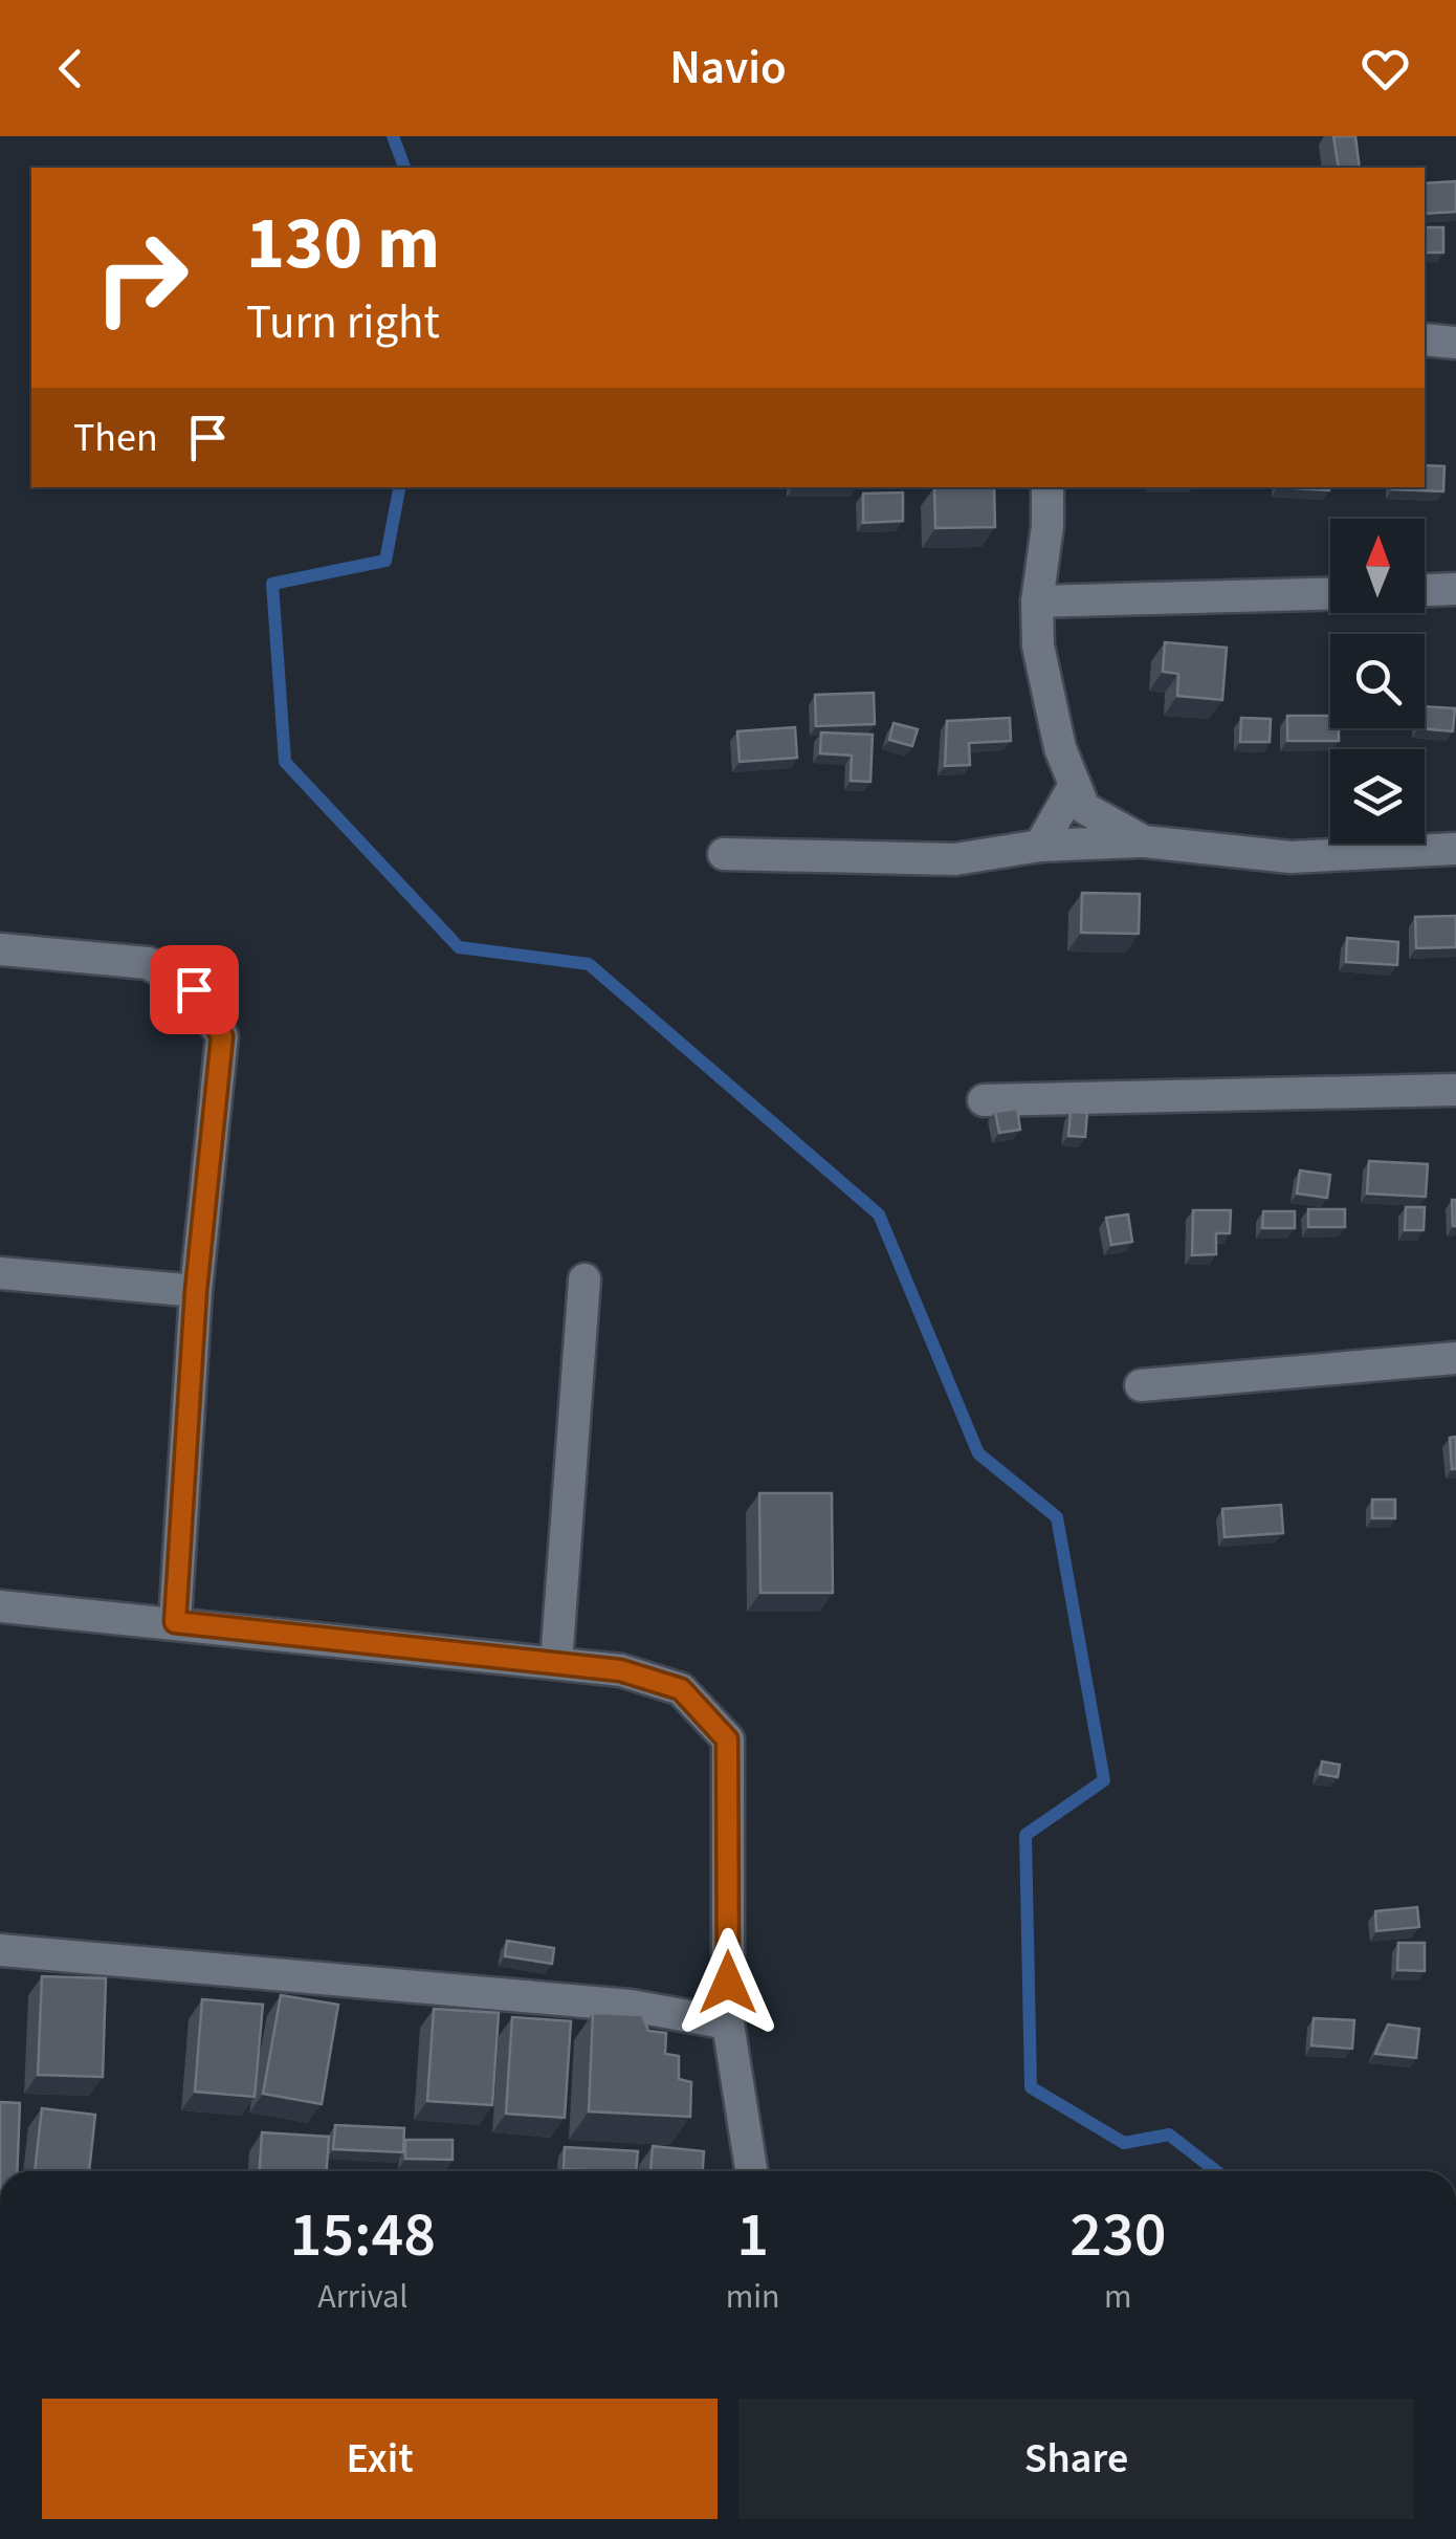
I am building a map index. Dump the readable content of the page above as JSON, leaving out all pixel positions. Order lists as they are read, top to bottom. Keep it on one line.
{"north":"top","page":{"header":"Navio","turn":["130 m","Turn right"],"then":"Then","eta":["15:48","Arrival","1","min","230","m"],"buttons":["Exit","Share"]}}
